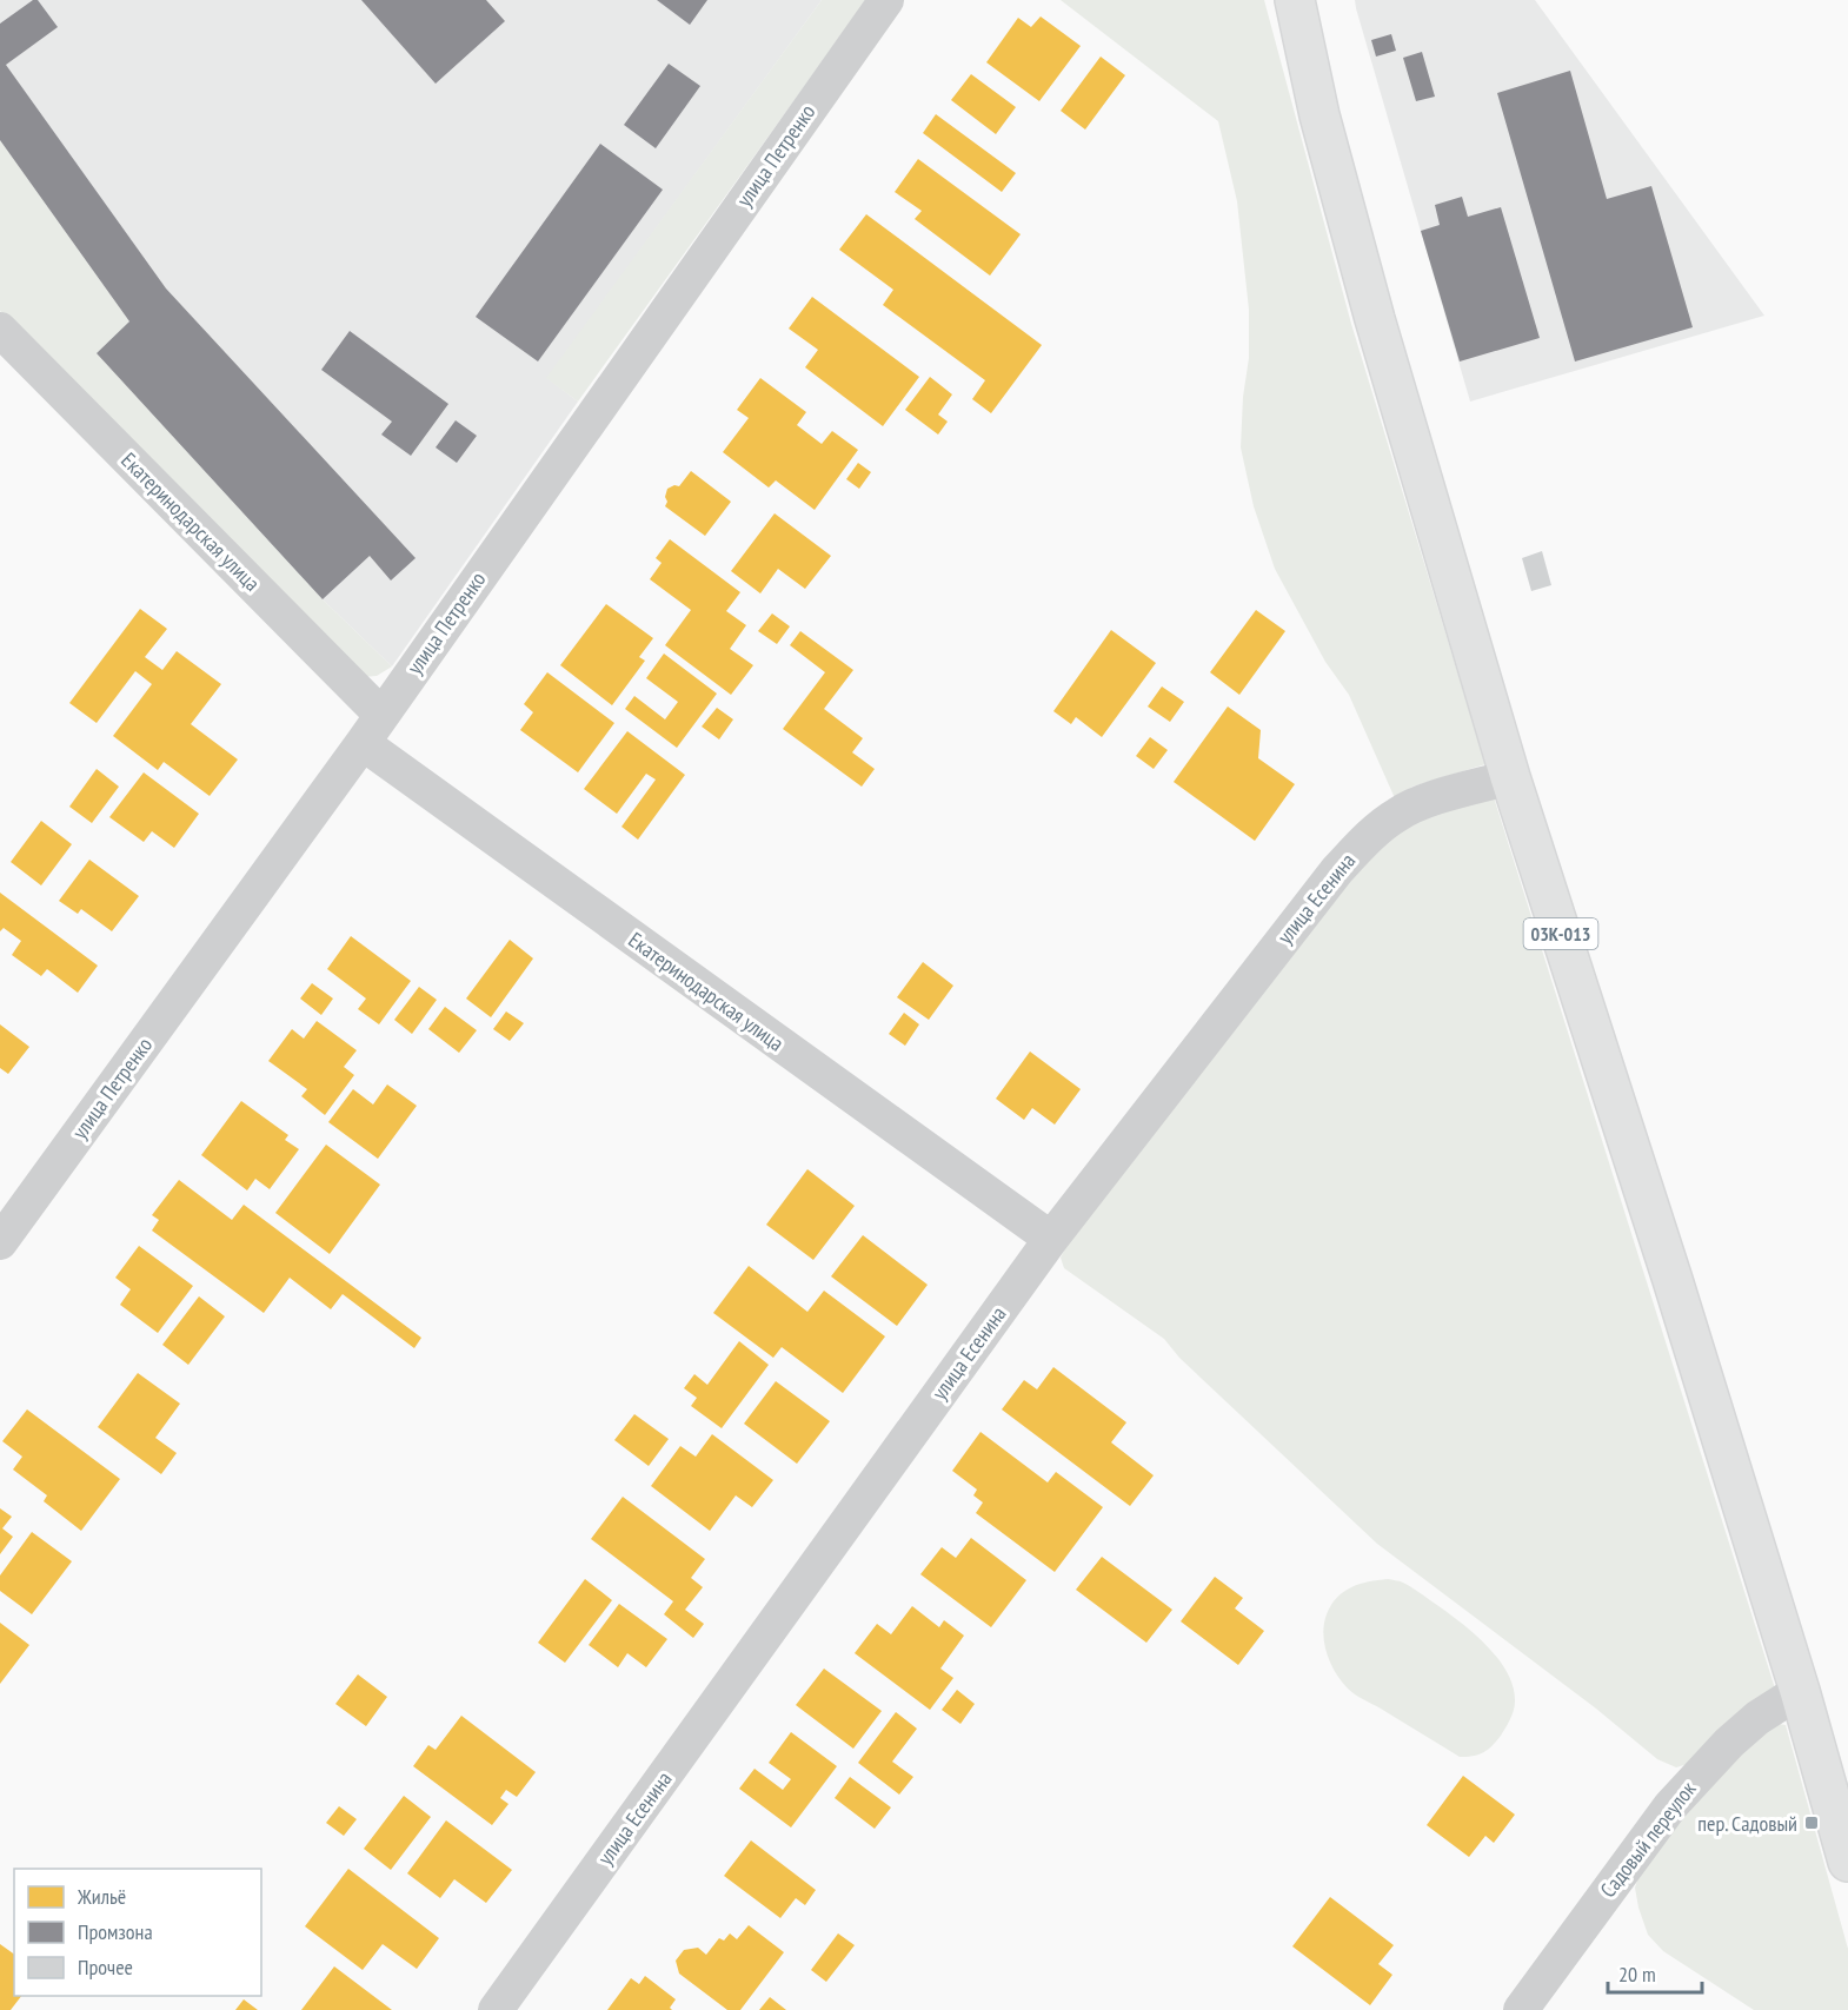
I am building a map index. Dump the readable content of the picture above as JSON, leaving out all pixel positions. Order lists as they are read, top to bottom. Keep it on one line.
{"streets":{"main road":["03К-013"],"street":["улица Петренко","Екатеринодарская улица","улица Есенина","Садовый переулок"]},"crossings":[["улица Петренко","Екатеринодарская улица"],["Екатеринодарская улица","улица Есенина"],["улица Есенина","03К-013"],["03К-013","Садовый переулок"]],"places":{"transit":["пер. Садовый"]},"legend":["Жильё","Промзона","Прочее"],"scale_bar":"20 m"}
